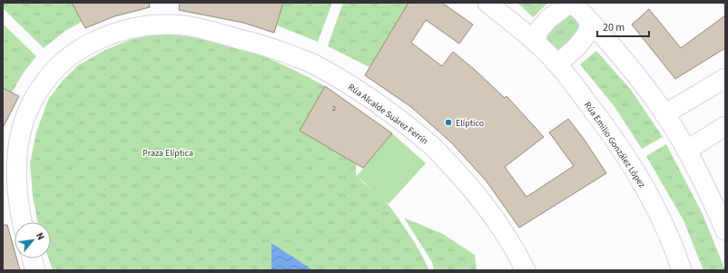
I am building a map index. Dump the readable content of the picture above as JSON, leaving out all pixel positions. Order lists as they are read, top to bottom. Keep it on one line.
{"streets":{"street":["Rúa Alcalde Suárez Ferrín","Rúa Emilio González López"]},"parks":["Praza Elíptica"],"places":["Elíptico"],"house_numbers":["2"],"scale_bar":"20 m","north":"top right"}
